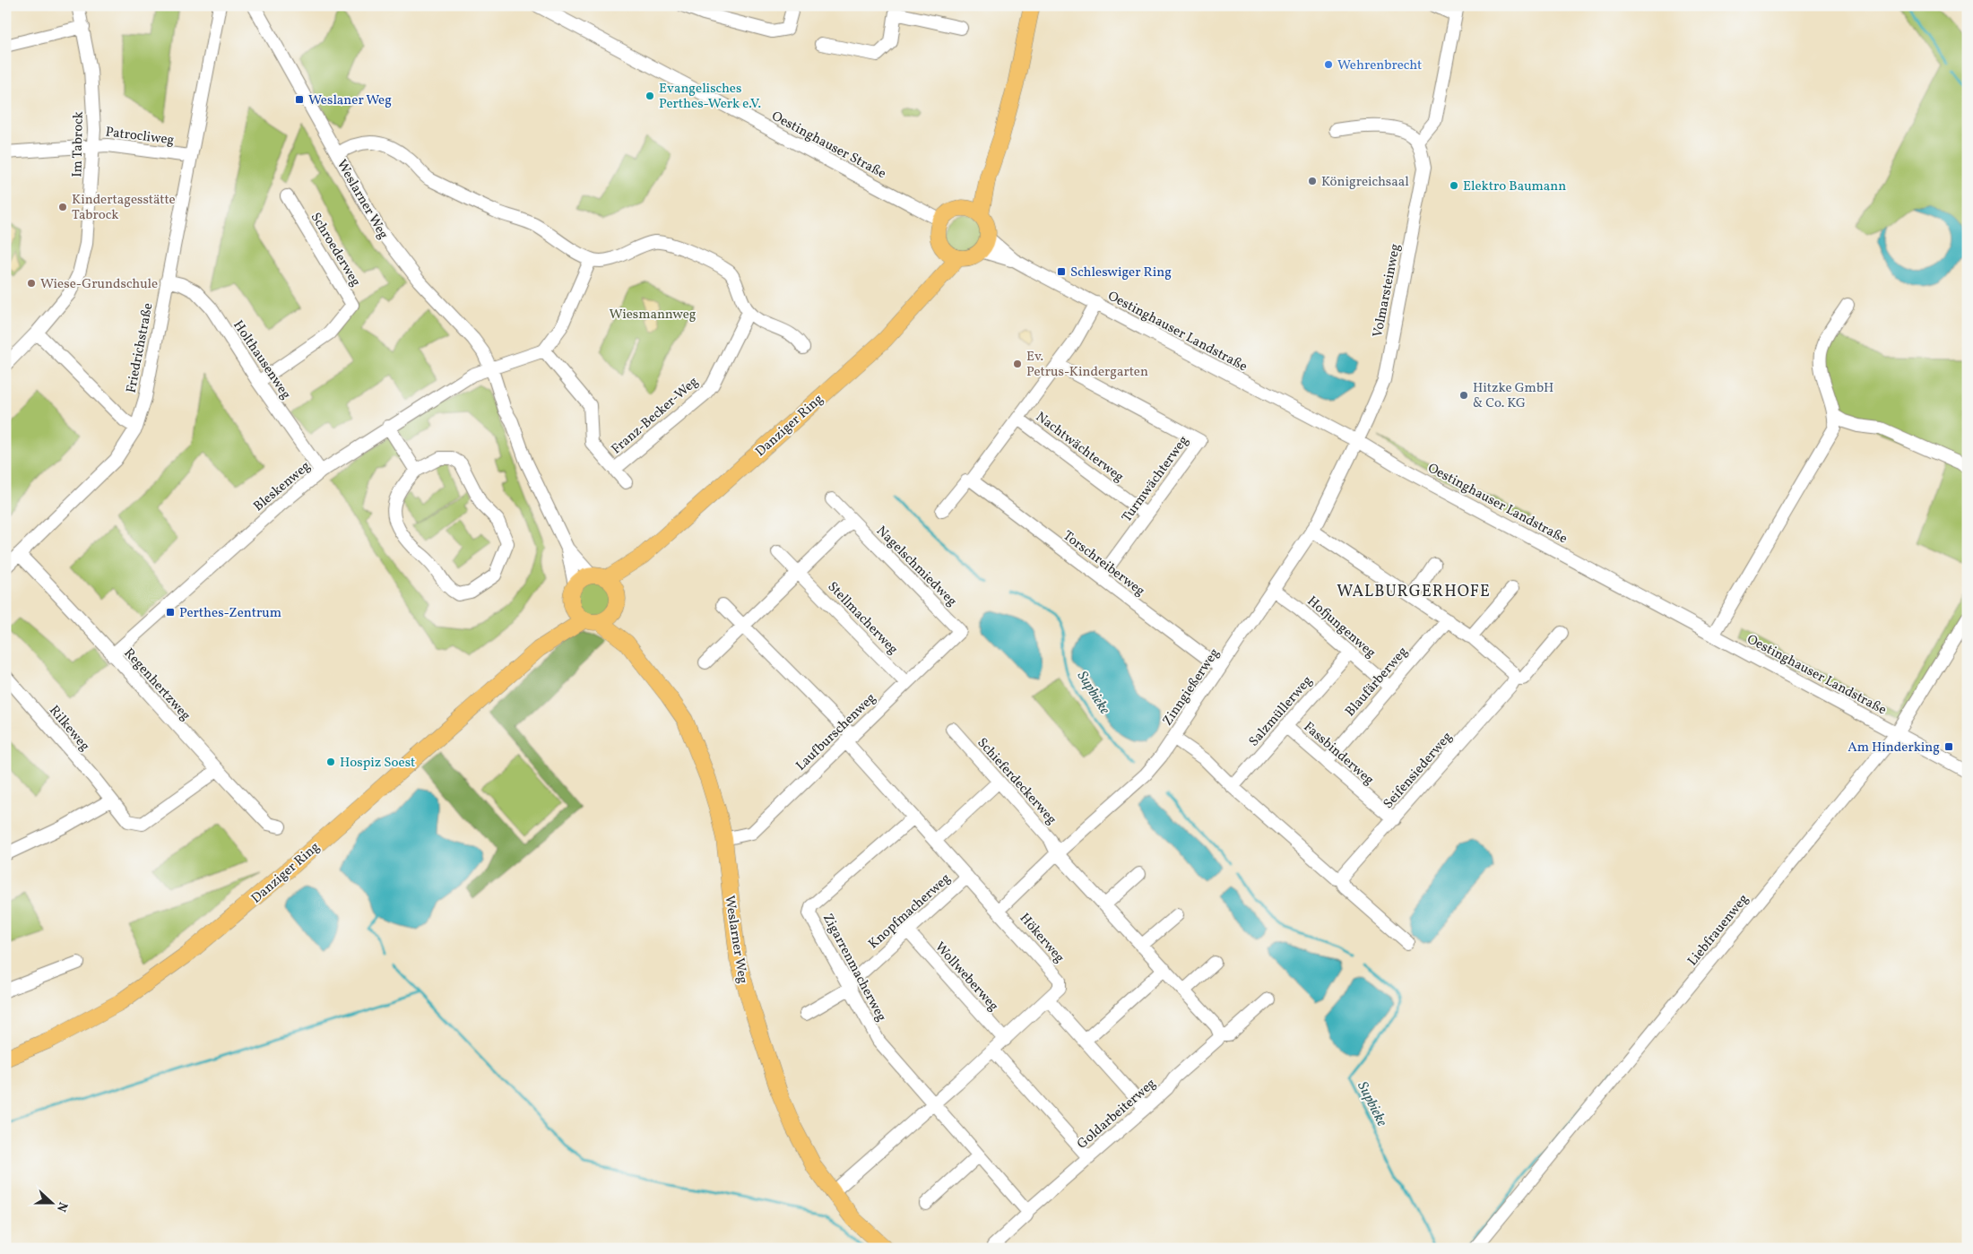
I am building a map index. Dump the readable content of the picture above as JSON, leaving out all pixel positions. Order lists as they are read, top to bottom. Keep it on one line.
{"streets":{"main road":["Weslarner Weg","Danziger Ring"],"street":["Patrocliweg","Im Tabrock","Oestinghauser Straße","Schroederweg","Volmarsteinweg","Oestinghauser Landstraße","Friedrichstraße","Holthausenweg","Franz-Becker-Weg","Nachtwächterweg","Turmwächterweg","Bleskenweg","Torschreiberweg","Nagelschmiedweg","Stellmacherweg","Hofjungenweg","Blaufärberweg","Regenhertzweg","Zinngießerweg","Salzmüllerweg","Rilkeweg","Laufburschenweg","Fassbinderweg","Seifensiederweg","Schieferdeckerweg","Knopfmacherweg","Liebfrauenweg","Hökerweg","Zigarrenmacherweg","Wollweberweg","Goldarbeiterweg"]},"crossings":[["Patrocliweg","Im Tabrock"],["Patrocliweg","Friedrichstraße"],["Oestinghauser Straße","Oestinghauser Landstraße"],["Oestinghauser Straße","Danziger Ring"],["Weslarner Weg","Danziger Ring"],["Weslarner Weg","Bleskenweg"],["Weslarner Weg","Laufburschenweg"],["Weslarner Weg","Hökerweg"],["Schroederweg","Holthausenweg"],["Volmarsteinweg","Oestinghauser Landstraße"],["Volmarsteinweg","Zinngießerweg"],["Oestinghauser Landstraße","Danziger Ring"],["Oestinghauser Landstraße","Zinngießerweg"],["Oestinghauser Landstraße","Liebfrauenweg"],["Friedrichstraße","Holthausenweg"],["Friedrichstraße","Regenhertzweg"],["Holthausenweg","Bleskenweg"],["Franz-Becker-Weg","Bleskenweg"],["Nachtwächterweg","Turmwächterweg"],["Turmwächterweg","Torschreiberweg"],["Bleskenweg","Regenhertzweg"],["Torschreiberweg","Zinngießerweg"],["Nagelschmiedweg","Laufburschenweg"],["Stellmacherweg","Laufburschenweg"],["Hofjungenweg","Blaufärberweg"],["Hofjungenweg","Zinngießerweg"],["Hofjungenweg","Salzmüllerweg"],["Blaufärberweg","Fassbinderweg"],["Regenhertzweg","Rilkeweg"],["Zinngießerweg","Schieferdeckerweg"],["Zinngießerweg","Hökerweg"],["Salzmüllerweg","Fassbinderweg"],["Laufburschenweg","Hökerweg"],["Fassbinderweg","Seifensiederweg"],["Knopfmacherweg","Hökerweg"],["Knopfmacherweg","Zigarrenmacherweg"],["Knopfmacherweg","Wollweberweg"],["Hökerweg","Zigarrenmacherweg"],["Hökerweg","Wollweberweg"]],"districts":["WALBURGERHOFE"],"water":["Supbieke"],"parks":["Wiesmannweg"],"places":{"other":["Wehrenbrecht","Evangelisches Perthes-Werk e.V.","Königreichsaal","Elektro Baumann","Kindertagesstätte Tabrock","Wiese-Grundschule","Ev. Petrus-Kindergarten","Hitzke GmbH & Co. KG","Hospiz Soest"],"transit":["Weslaner Weg","Schleswiger Ring","Perthes-Zentrum","Am Hinderking"]},"north":"right"}
